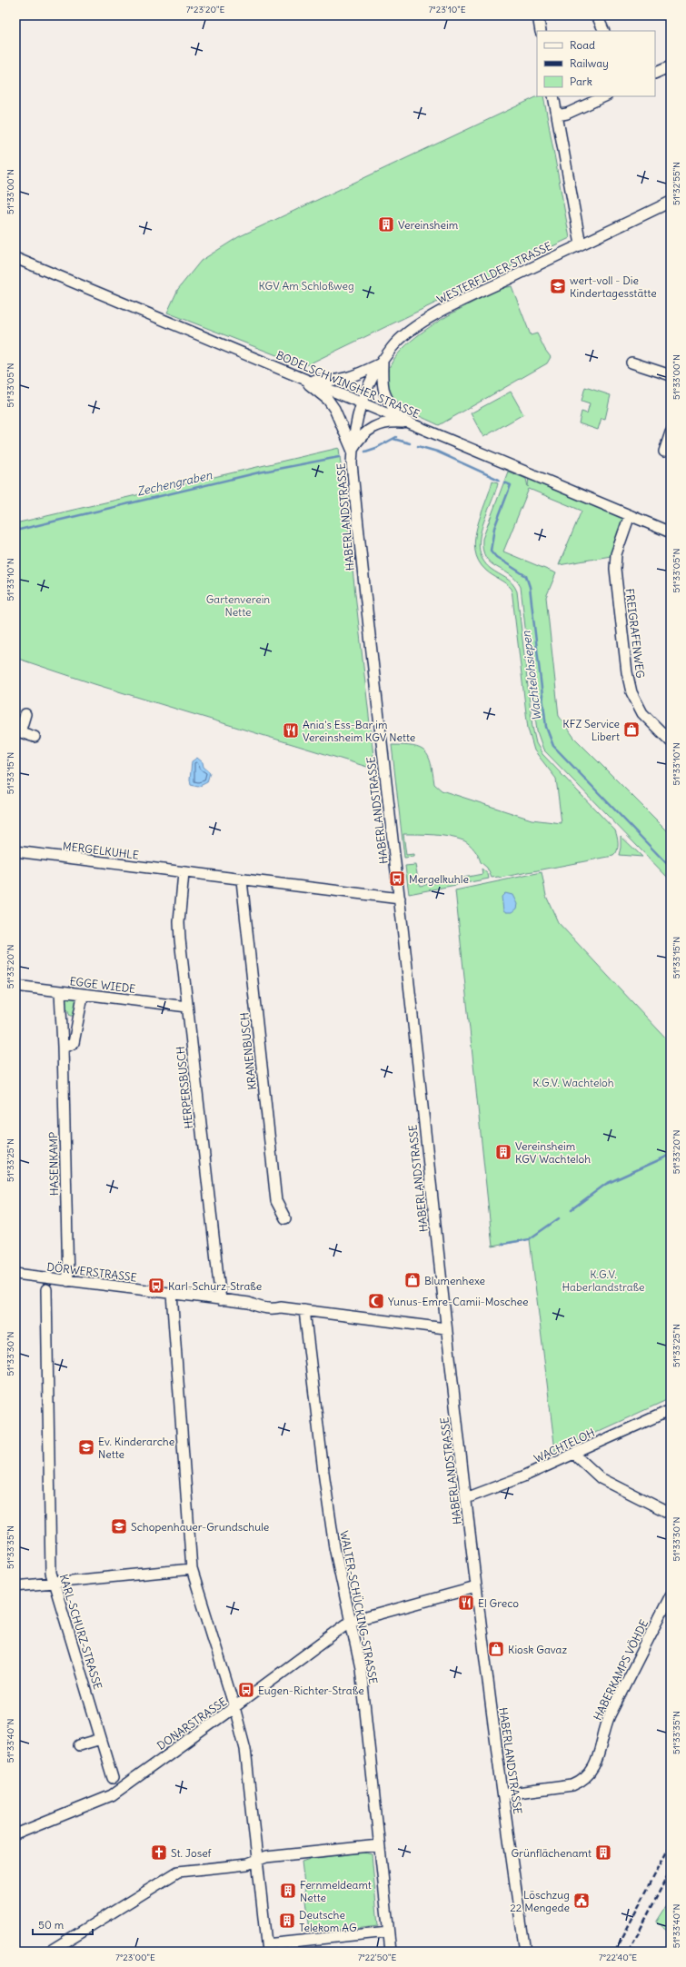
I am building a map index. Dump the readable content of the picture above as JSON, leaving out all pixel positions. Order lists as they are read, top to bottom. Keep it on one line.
{"streets":{"street":["WESTERFILDER STRASSE","BODELSCHWINGHER STRASSE","HABERLANDSTRASSE","FREIGRAFENWEG","MERGELKUHLE","EGGE WIEDE","KRANENBUSCH","HERPERSBUSCH","HASENKAMP","DÖRWERSTRASSE","WACHTELOH","WALTER-SCHÜCKING-STRASSE","KARL-SCHURZ-STRASSE","HABERKAMPS VÖHDE","DONARSTRASSE"]},"crossings":[["WESTERFILDER STRASSE","BODELSCHWINGHER STRASSE"],["WESTERFILDER STRASSE","HABERLANDSTRASSE"],["BODELSCHWINGHER STRASSE","HABERLANDSTRASSE"],["BODELSCHWINGHER STRASSE","FREIGRAFENWEG"],["HABERLANDSTRASSE","MERGELKUHLE"],["HABERLANDSTRASSE","DÖRWERSTRASSE"],["HABERLANDSTRASSE","WACHTELOH"],["HABERLANDSTRASSE","HABERKAMPS VÖHDE"],["HABERLANDSTRASSE","DONARSTRASSE"],["MERGELKUHLE","KRANENBUSCH"],["MERGELKUHLE","HERPERSBUSCH"],["EGGE WIEDE","HERPERSBUSCH"],["EGGE WIEDE","HASENKAMP"],["HERPERSBUSCH","DÖRWERSTRASSE"],["HASENKAMP","DÖRWERSTRASSE"],["DÖRWERSTRASSE","WALTER-SCHÜCKING-STRASSE"],["WALTER-SCHÜCKING-STRASSE","DONARSTRASSE"]],"water":["Zechengraben","Wachtelohsiepen"],"parks":["KGV Am Schloßweg","Gartenverein Nette","K.G.V. Wachteloh","K.G.V. Haberlandstraße"],"places":{"building":["Vereinsheim","Vereinsheim KGV Wachteloh","Grünflächenamt","Fernmeldeamt Nette","Deutsche Telekom AG"],"school or university":["wert-voll - Die Kindertagesstätte","Ev. Kinderarche Nette","Schopenhauer-Grundschule"],"shop":["KFZ Service Libert","Blumenhexe","Kiosk Gavaz"],"restaurant":["Ania's Ess-Bar im Vereinsheim KGV Nette","El Greco"],"bus stop":["Mergelkuhle","Karl-Schurz-Straße","Eugen-Richter-Straße"],"mosque":["Yunus-Emre-Camii-Moschee"],"church":["St. Josef"],"public building":["Löschzug 22 Mengede"]},"legend":["Road","Railway","Park"],"scale_bar":"50 m","coordinates":["7°23'20\"E","7°23'10\"E","51°32'55\"N","51°33'00\"N","51°33'05\"N","51°33'10\"N","51°33'15\"N","51°33'20\"N","51°33'25\"N","51°33'30\"N","51°33'35\"N","51°33'40\"N","7°23'00\"E","7°22'50\"E","7°22'40\"E"]}
